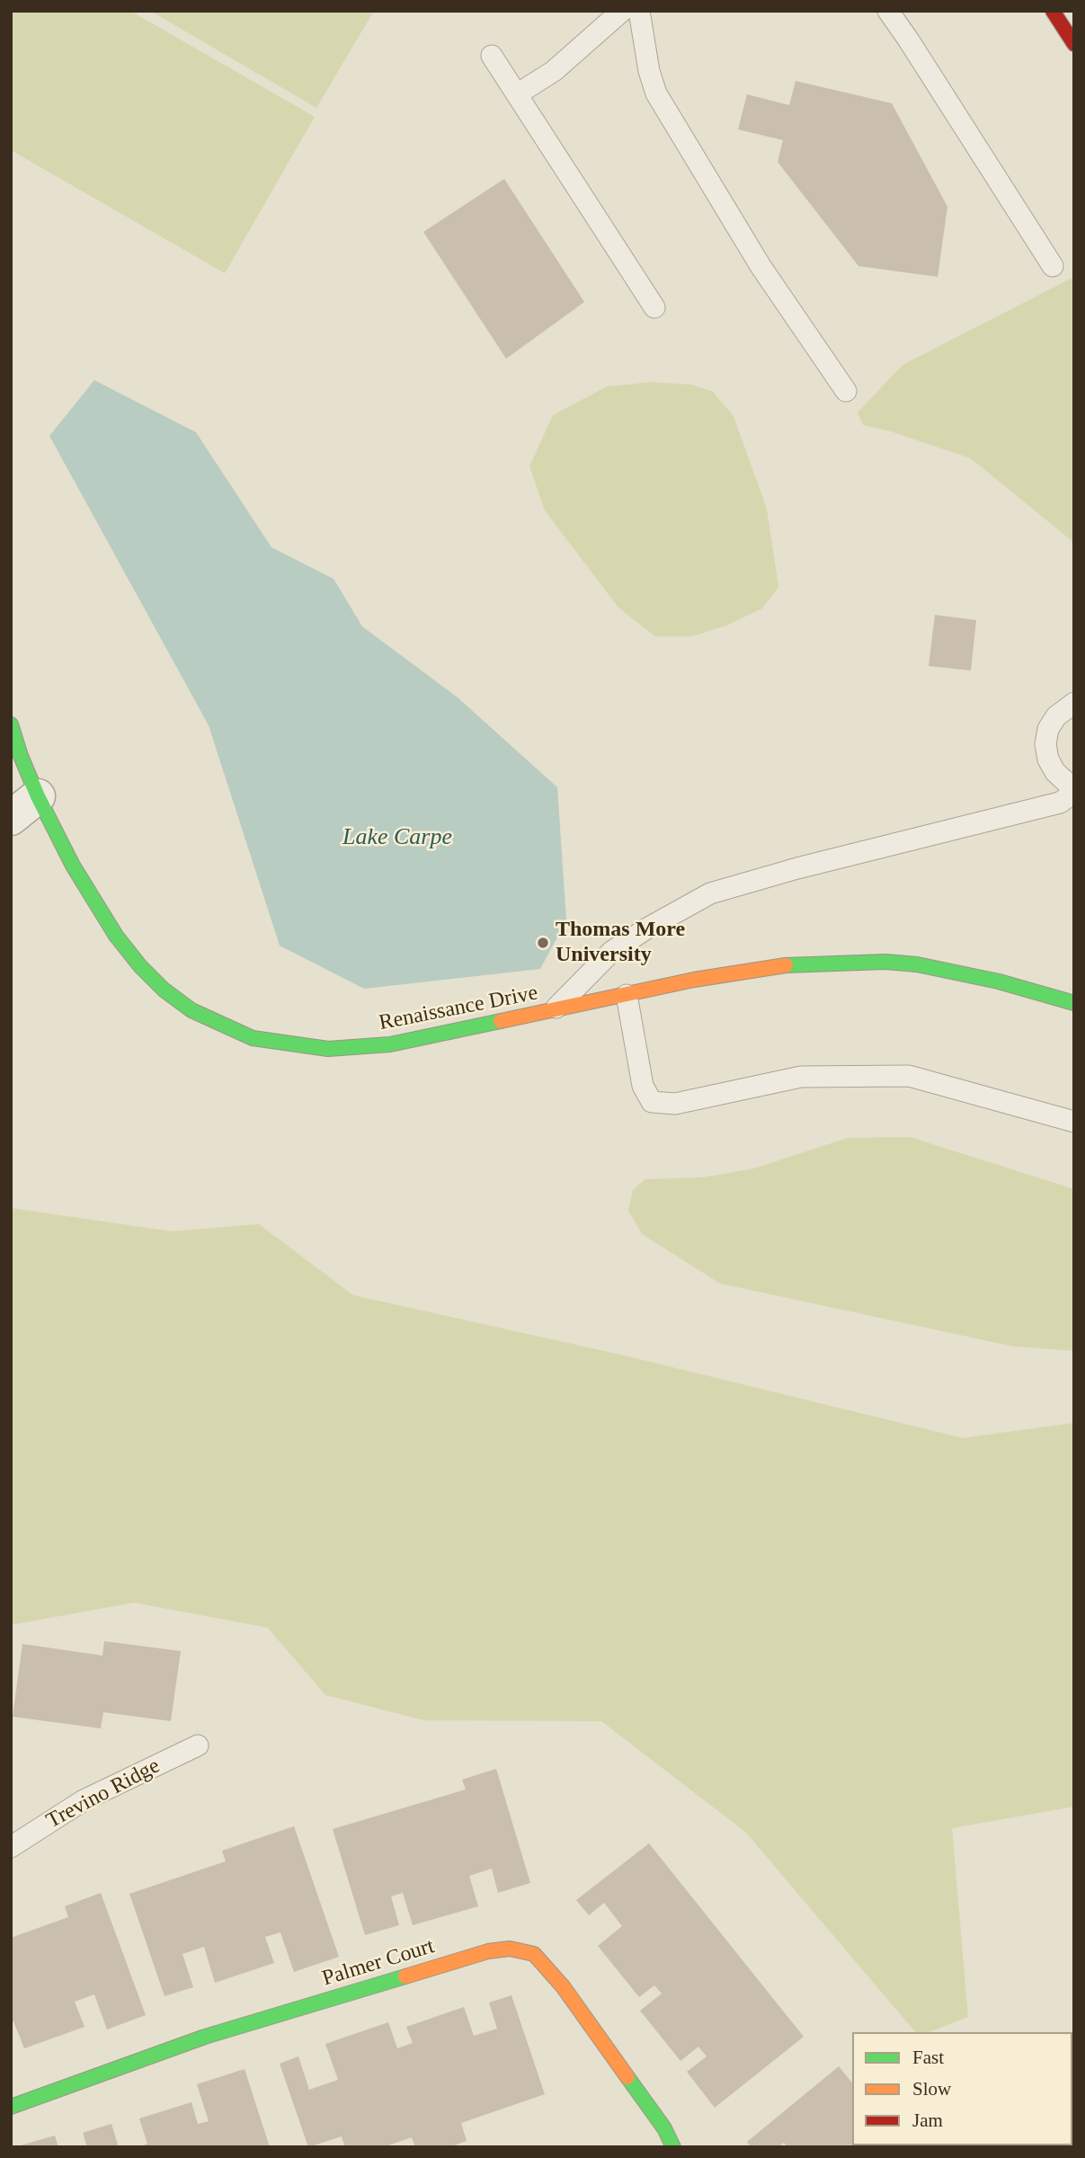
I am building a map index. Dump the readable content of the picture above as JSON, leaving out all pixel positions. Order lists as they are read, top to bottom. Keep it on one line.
{"streets":{"street":["Renaissance Drive","Palmer Court"],"lane":["Trevino Ridge"]},"water":["Lake Carpe"],"places":["Thomas More University"],"legend":["Fast","Slow","Jam"]}
